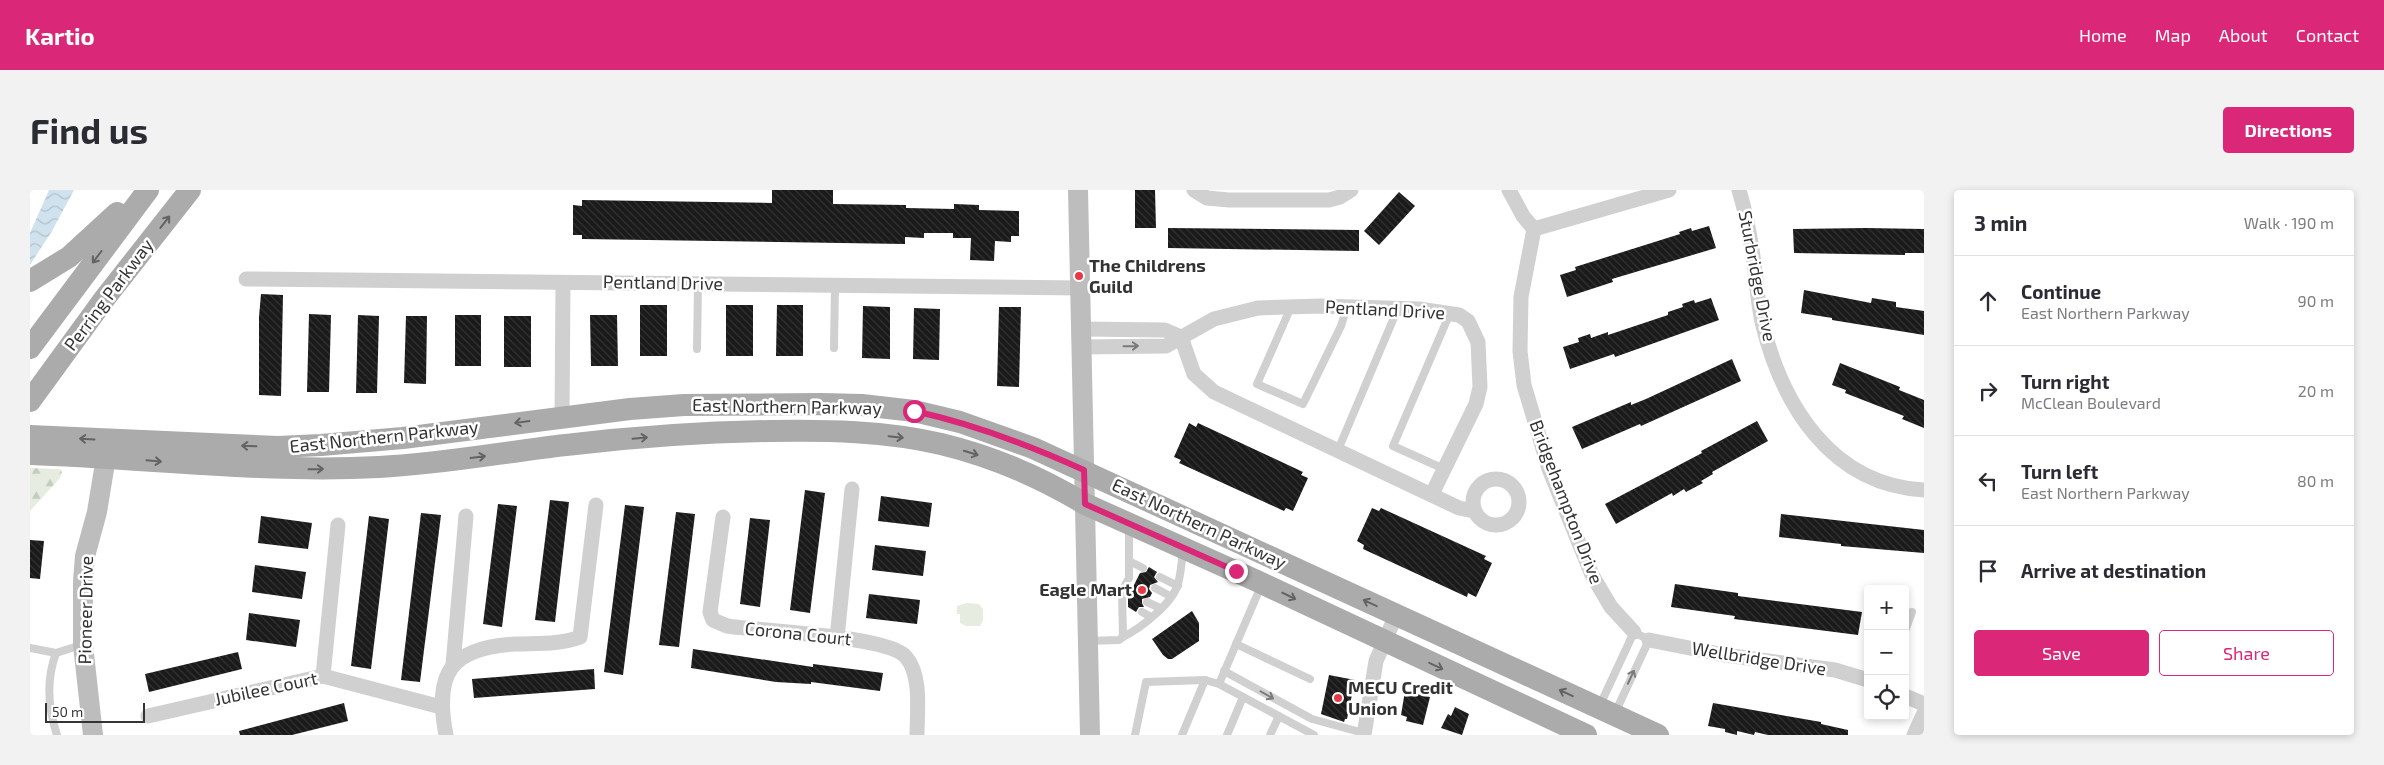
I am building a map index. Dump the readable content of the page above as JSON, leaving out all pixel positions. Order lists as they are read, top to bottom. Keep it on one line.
{"streets":{"main road":["Perring Parkway","East Northern Parkway"],"street":["Sturbridge Drive","Pentland Drive","Bridgehampton Drive","Pioneer Drive","Corona Court","Wellbridge Drive","Jubilee Court"]},"crossings":[["East Northern Parkway","Pioneer Drive"]],"places":["The Childrens Guild","Eagle Mart","MECU Credit Union"],"scale_bar":"50 m","page":{"header":"Kartio","nav":["Home","Map","About","Contact"],"buttons":["Directions",["Save","Share"]],"title":"Find us","heading":["3 min","Walk · 190 m"],"list":[["Continue","East Northern Parkway","90 m"],["Turn right","McClean Boulevard","20 m"],["Turn left","East Northern Parkway","80 m"],"Arrive at destination"],"map_buttons":["+","−"],"scale":"50 m"}}
